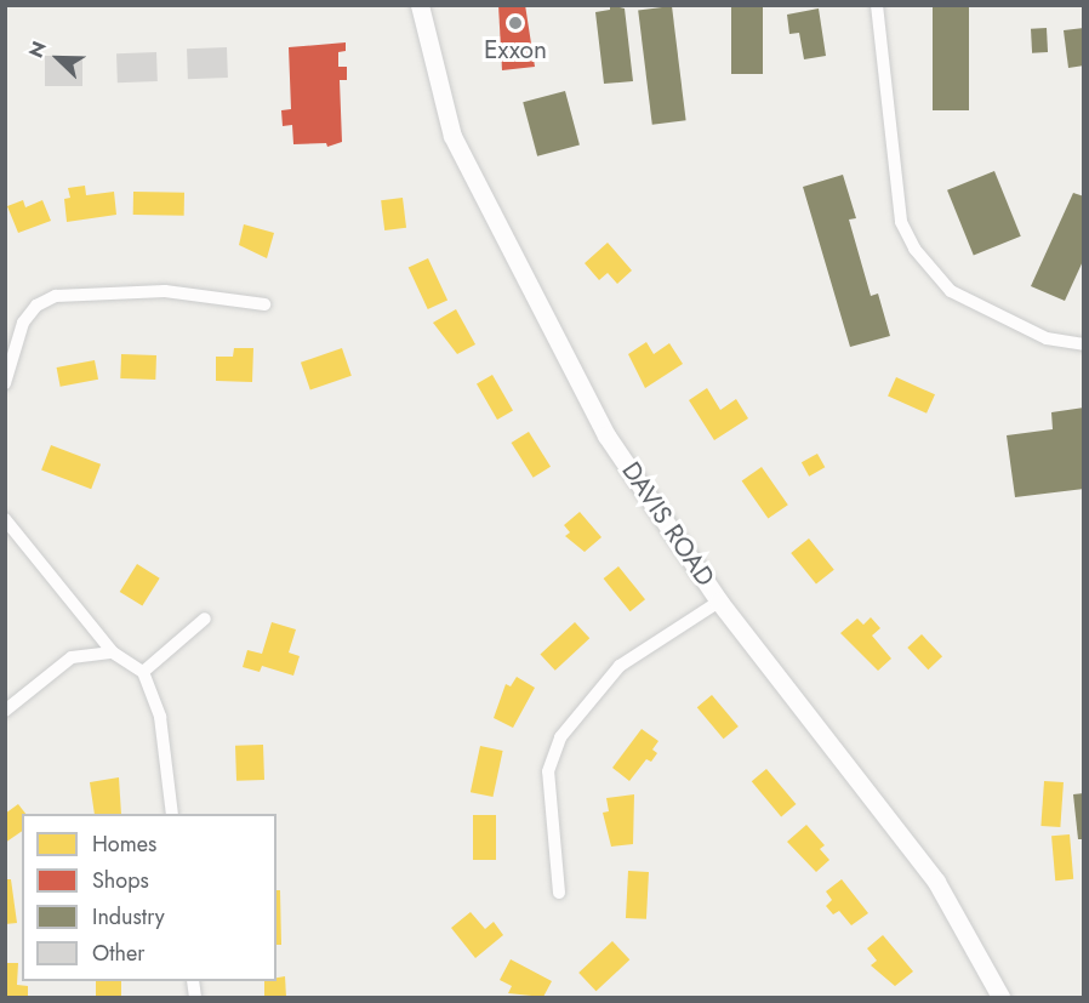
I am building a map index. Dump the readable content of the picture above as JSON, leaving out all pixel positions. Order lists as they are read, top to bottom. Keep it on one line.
{"streets":{"street":["DAVIS ROAD"]},"places":["Exxon"],"legend":["Homes","Shops","Industry","Other"],"north":"top left"}
